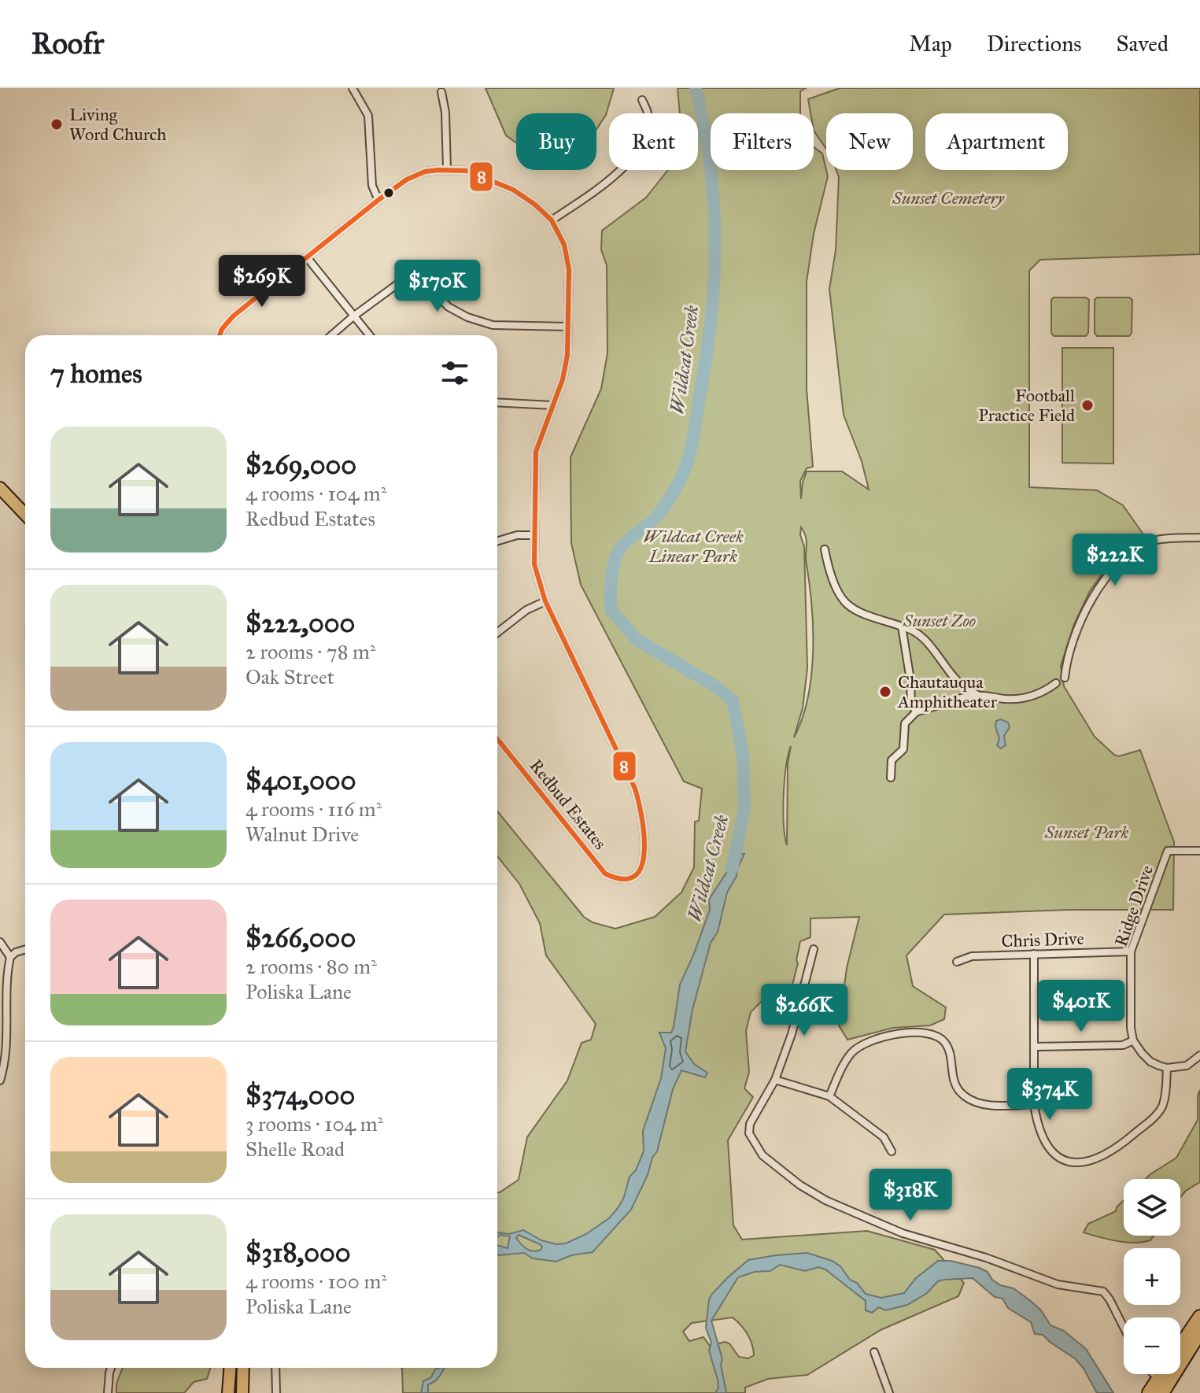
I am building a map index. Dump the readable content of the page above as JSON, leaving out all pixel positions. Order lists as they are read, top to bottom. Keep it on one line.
{"streets":{"street":["Redbud Estates","Ridge Drive","Chris Drive"]},"crossings":[["Ridge Drive","Chris Drive"]],"water":["Wildcat Creek"],"parks":["Sunset Cemetery","Wildcat Creek Linear Park","Sunset Zoo","Sunset Park"],"places":["Living Word Church","Football Practice Field","Chautauqua Amphitheater"],"lines":["transit line 8"],"page":{"header":"Roofr","nav":["Map","Directions","Saved"],"chip":["Buy","Rent","Filters","New","Apartment"],"price":["$269K","$170K","$222K","$401K","$266K","$374K","$318K"],"heading":"7 homes","list":[{"name":"$269,000","note":"4 rooms · 104 m² · Redbud Estates"},{"name":"$222,000","note":"2 rooms · 78 m² · Oak Street"},{"name":"$401,000","note":"4 rooms · 116 m² · Walnut Drive"},{"name":"$266,000","note":"2 rooms · 80 m² · Poliska Lane"},{"name":"$374,000","note":"3 rooms · 104 m² · Shelle Road"},{"name":"$318,000","note":"4 rooms · 100 m² · Poliska Lane"}],"map_buttons":["+","−"]}}
